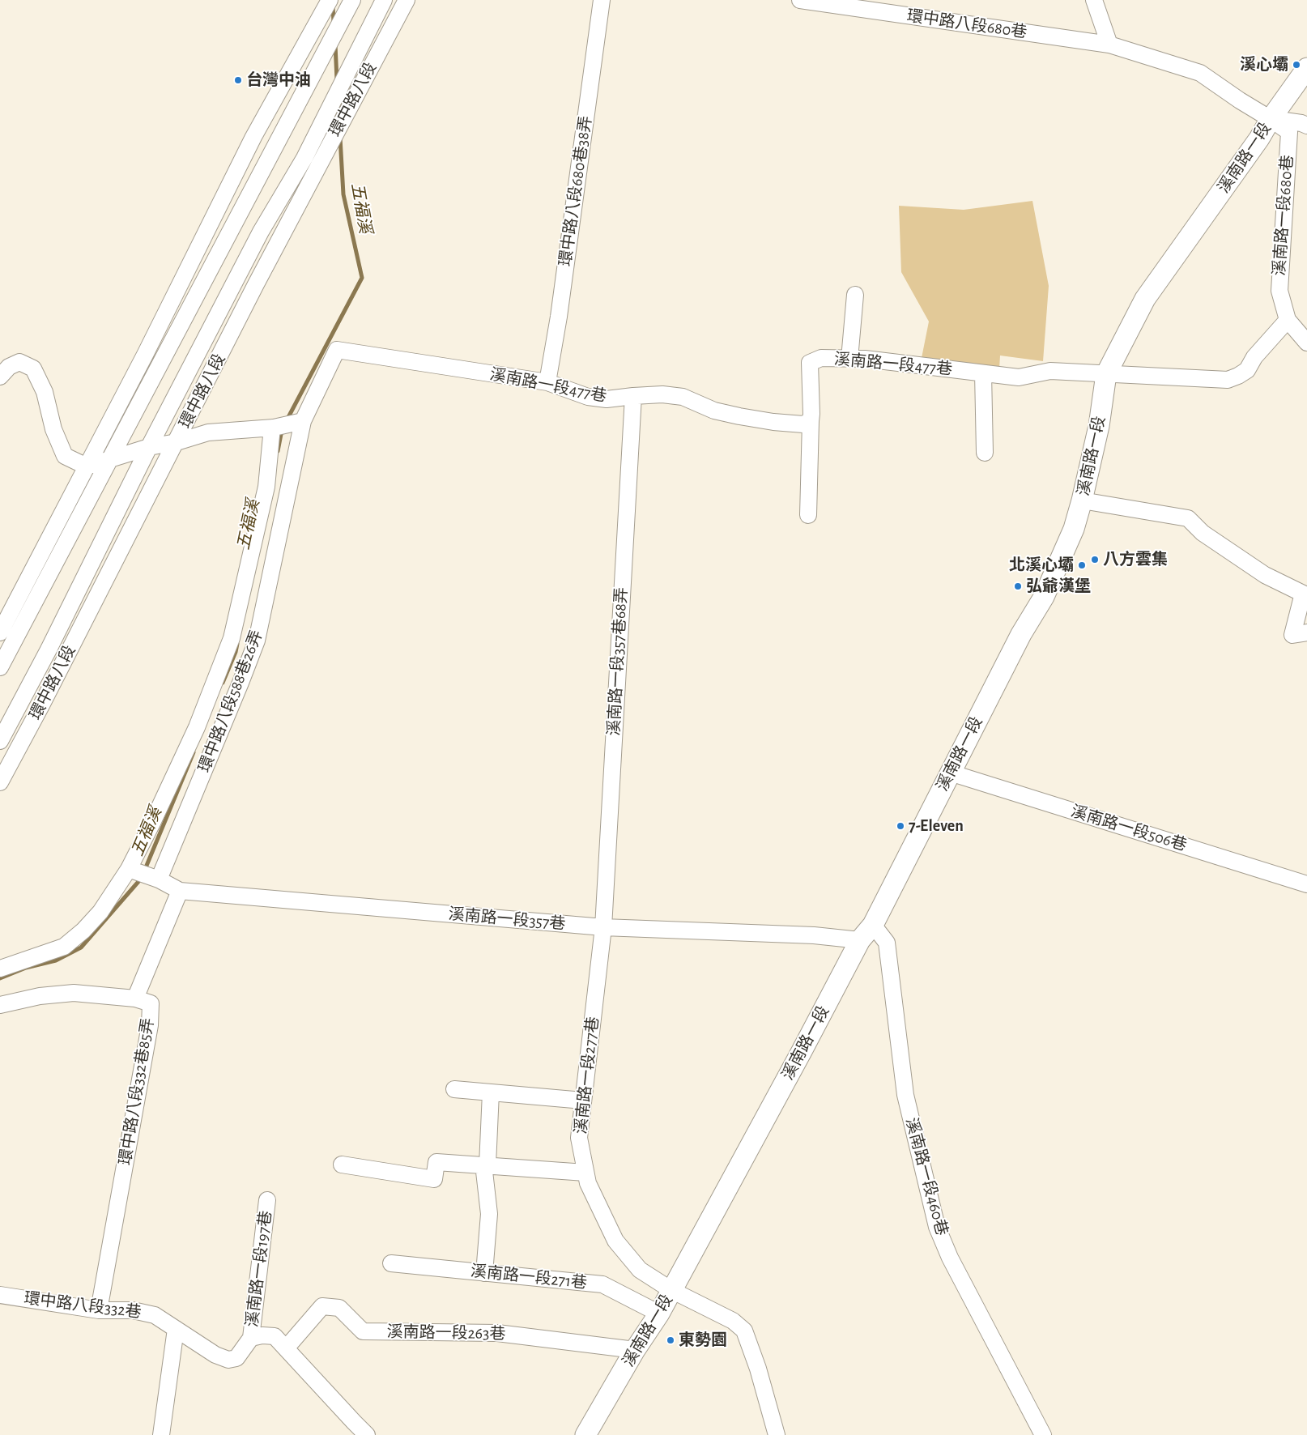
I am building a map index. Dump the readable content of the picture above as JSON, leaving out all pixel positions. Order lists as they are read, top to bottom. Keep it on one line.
{"streets":{"main road":["溪南路一段"],"street":["環中路八段680巷","環中路八段","環中路八段680巷38弄","溪南路一段680巷","溪南路一段477巷","溪南路一段357巷68弄","環中路八段588巷26弄","溪南路一段506巷","溪南路一段357巷","溪南路一段277巷","環中路八段332巷85弄","溪南路一段460巷","溪南路一段197巷","溪南路一段271巷","環中路八段332巷","溪南路一段263巷"]},"crossings":[["環中路八段680巷","溪南路一段"],["環中路八段680巷","溪南路一段680巷"],["溪南路一段","溪南路一段680巷"],["溪南路一段","溪南路一段477巷"],["溪南路一段","溪南路一段506巷"],["溪南路一段","溪南路一段357巷"],["溪南路一段","溪南路一段277巷"],["溪南路一段","溪南路一段460巷"],["溪南路一段","溪南路一段271巷"],["溪南路一段","溪南路一段263巷"],["環中路八段680巷38弄","溪南路一段477巷"],["溪南路一段477巷","溪南路一段357巷68弄"],["溪南路一段477巷","環中路八段588巷26弄"],["溪南路一段357巷68弄","溪南路一段357巷"],["溪南路一段357巷68弄","溪南路一段277巷"],["環中路八段588巷26弄","溪南路一段357巷"],["溪南路一段357巷","溪南路一段277巷"],["溪南路一段357巷","環中路八段332巷85弄"],["環中路八段332巷85弄","環中路八段332巷"],["溪南路一段197巷","環中路八段332巷"],["溪南路一段197巷","溪南路一段263巷"]],"water":["五福溪"],"places":["溪心壩","台灣中油","八方雲集","北溪心壩","弘爺漢堡","7-Eleven","東勢園"]}
